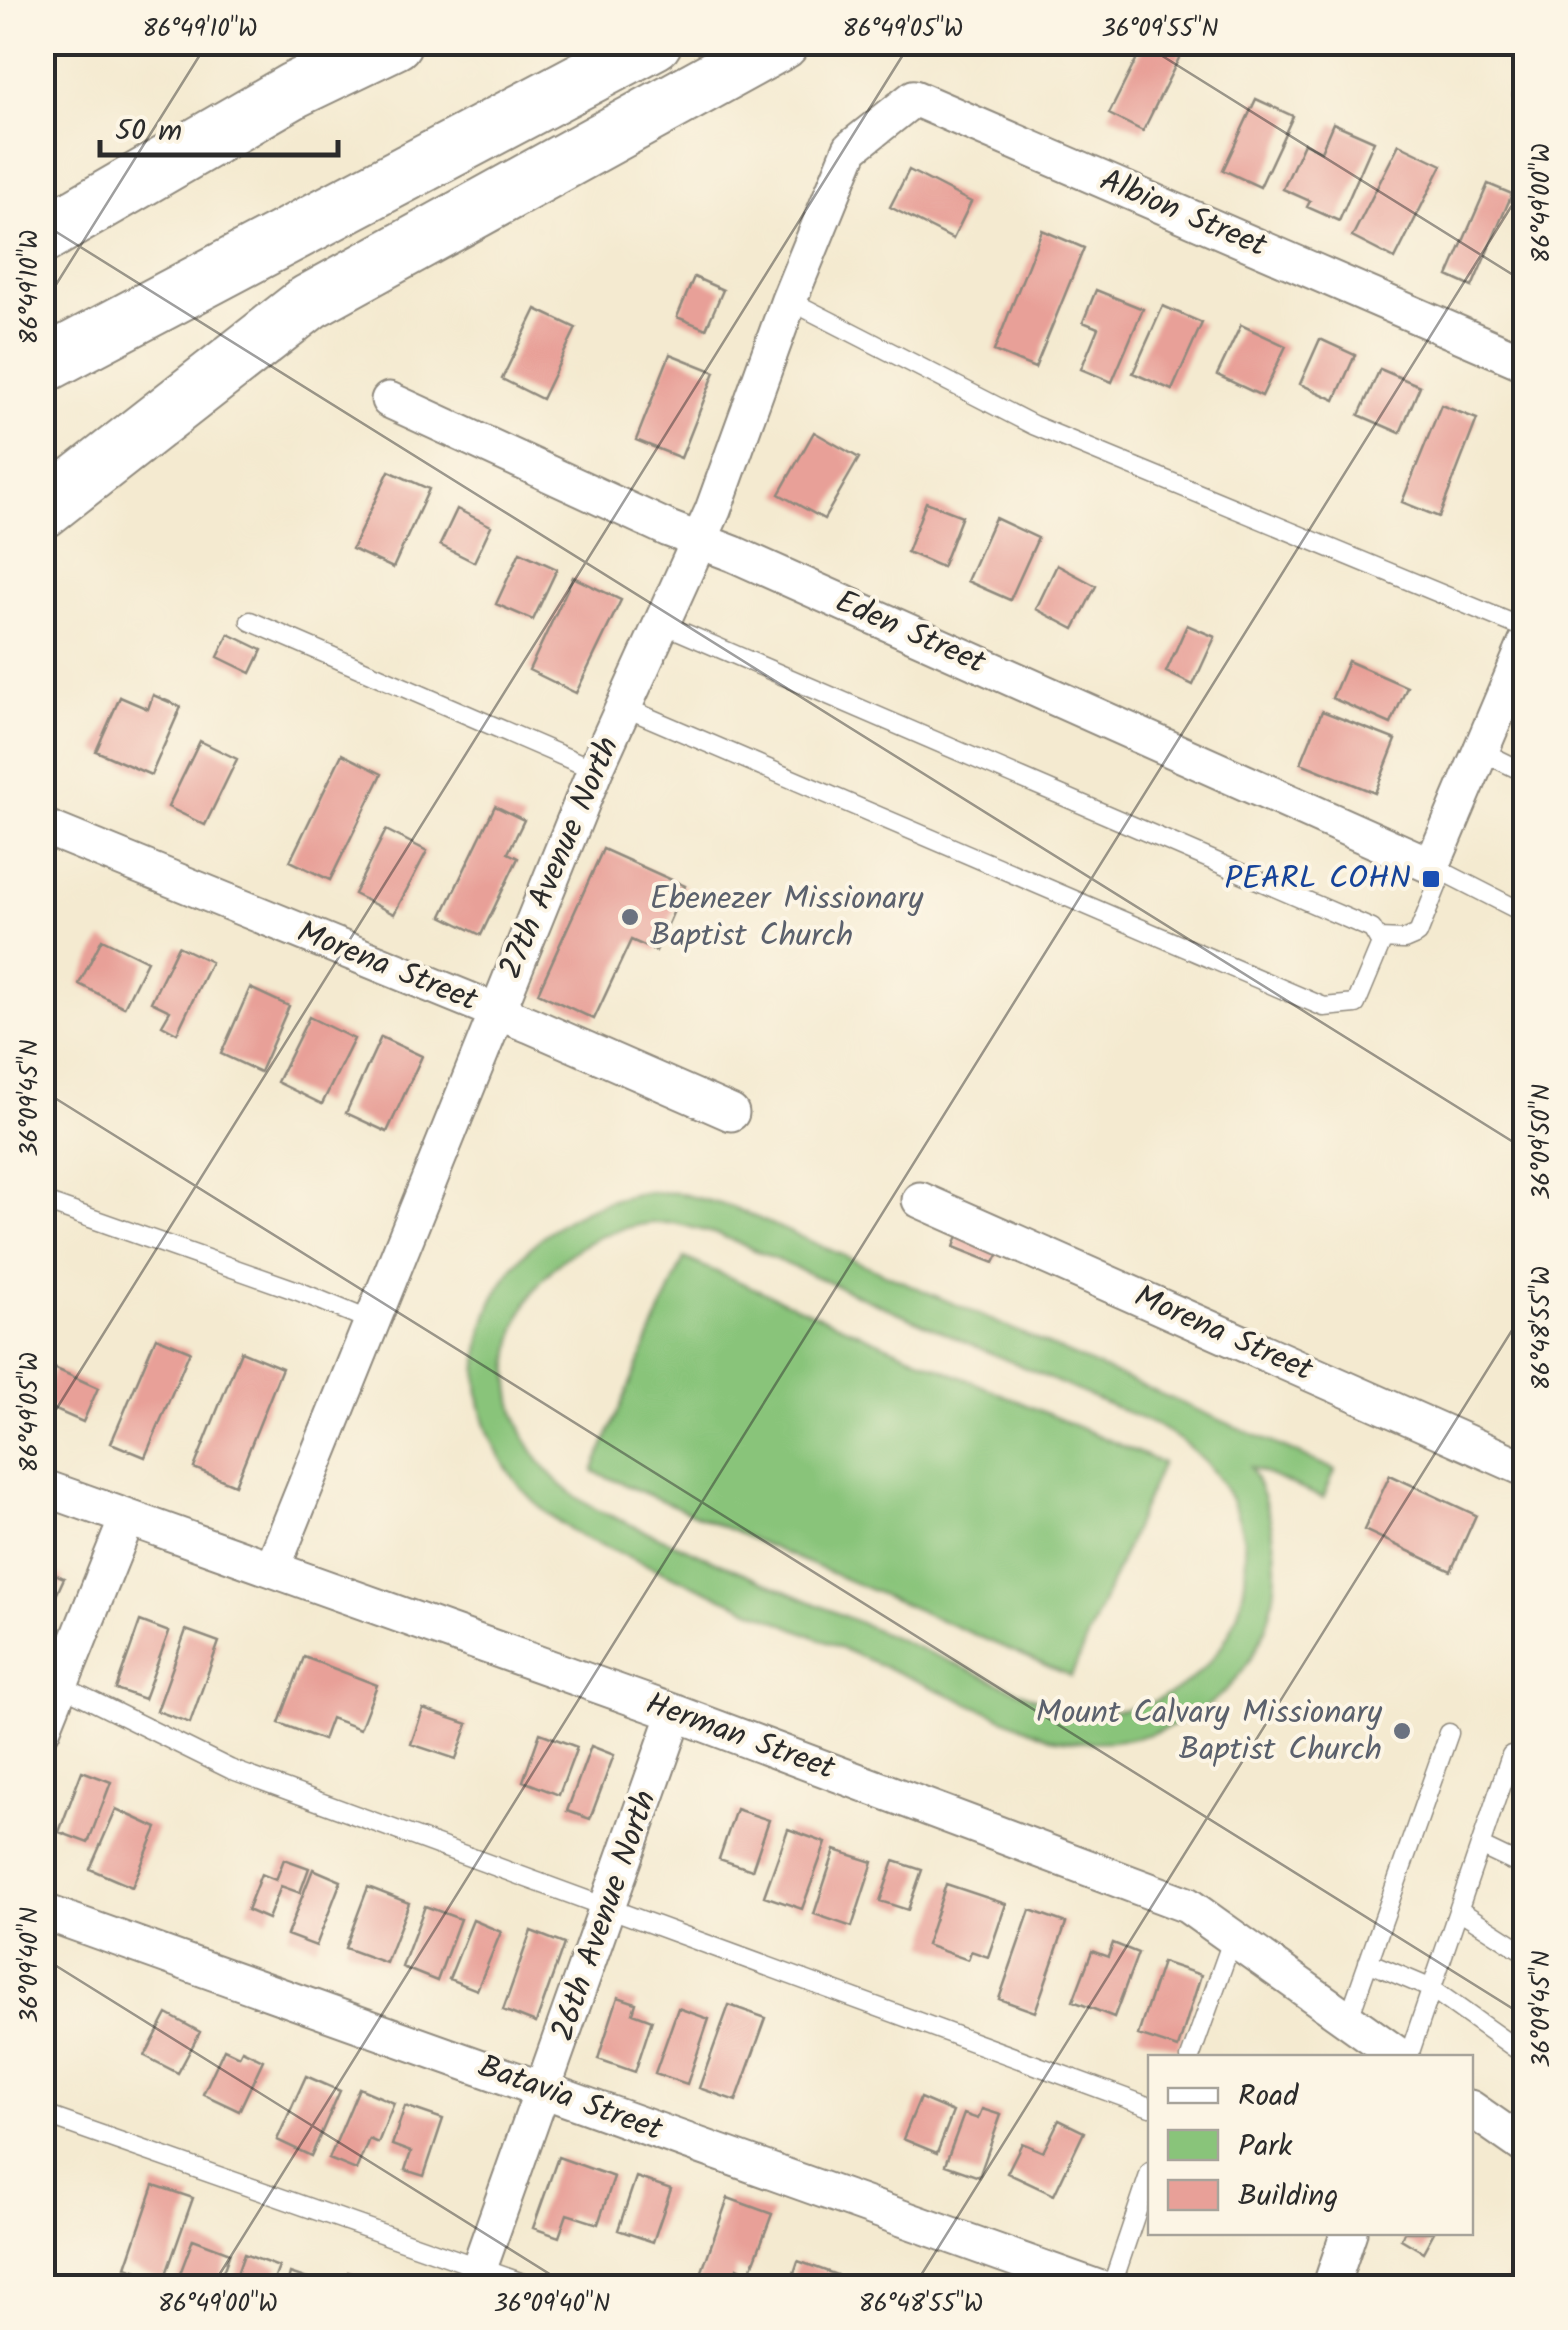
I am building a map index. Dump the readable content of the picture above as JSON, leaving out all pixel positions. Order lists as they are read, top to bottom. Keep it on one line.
{"streets":{"street":["Albion Street","Eden Street","27th Avenue North","Morena Street","Herman Street","26th Avenue North","Batavia Street"]},"crossings":[["Albion Street","27th Avenue North"],["Eden Street","27th Avenue North"],["27th Avenue North","Morena Street"],["27th Avenue North","Herman Street"],["Herman Street","26th Avenue North"],["26th Avenue North","Batavia Street"]],"places":{"transit":["PEARL COHN"],"other":["Ebenezer Missionary Baptist Church","Mount Calvary Missionary Baptist Church"]},"legend":["Road","Park","Building"],"scale_bar":"50 m","coordinates":["86°49'10\"W","86°49'05\"W","36°09'55\"N","86°49'00\"W","36°09'45\"N","36°09'50\"N","86°48'55\"W","36°09'40\"N"]}
